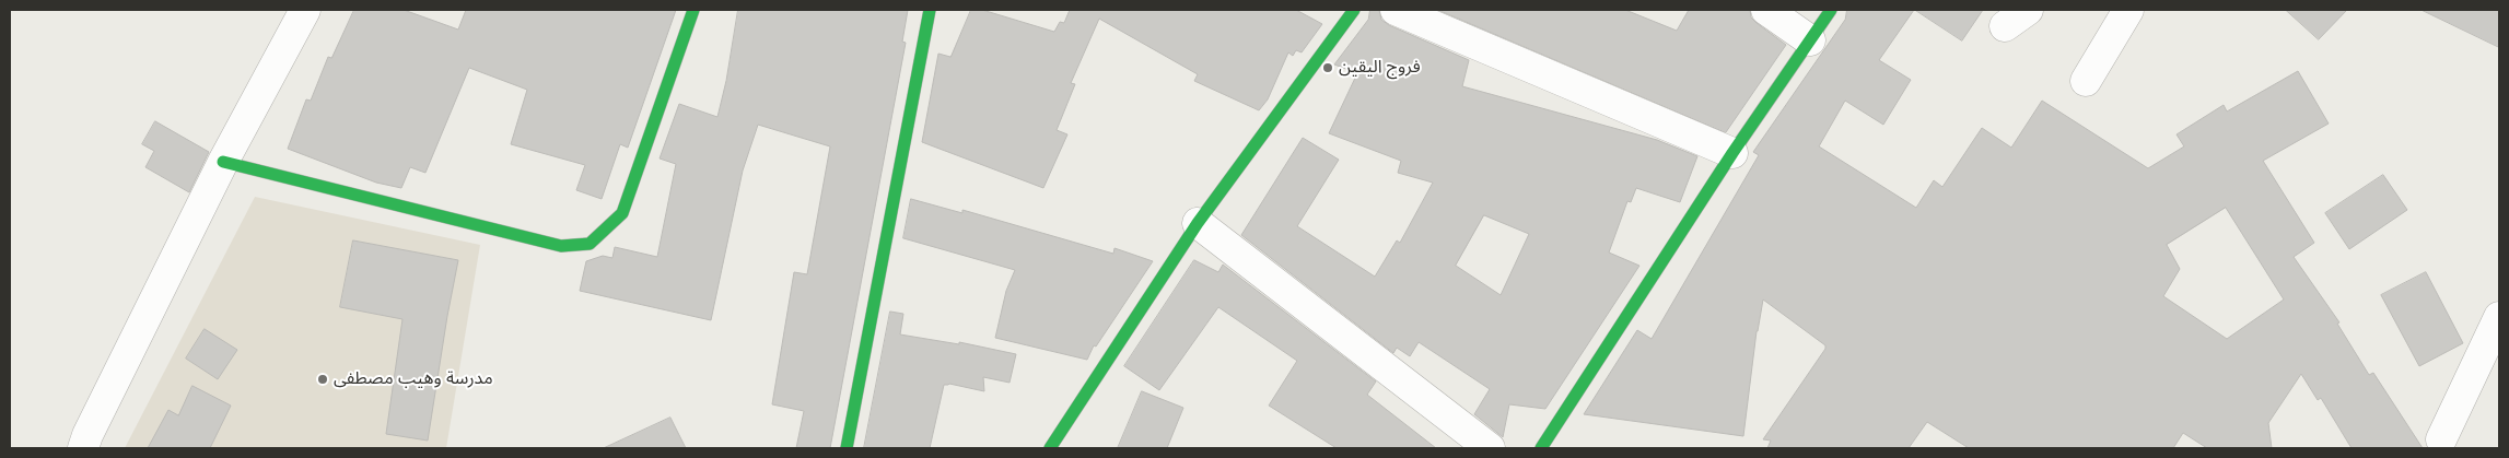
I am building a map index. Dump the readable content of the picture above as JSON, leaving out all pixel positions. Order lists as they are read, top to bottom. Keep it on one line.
{"places":["فروج اليقين","مدرسة وهيب مصطفى"]}
